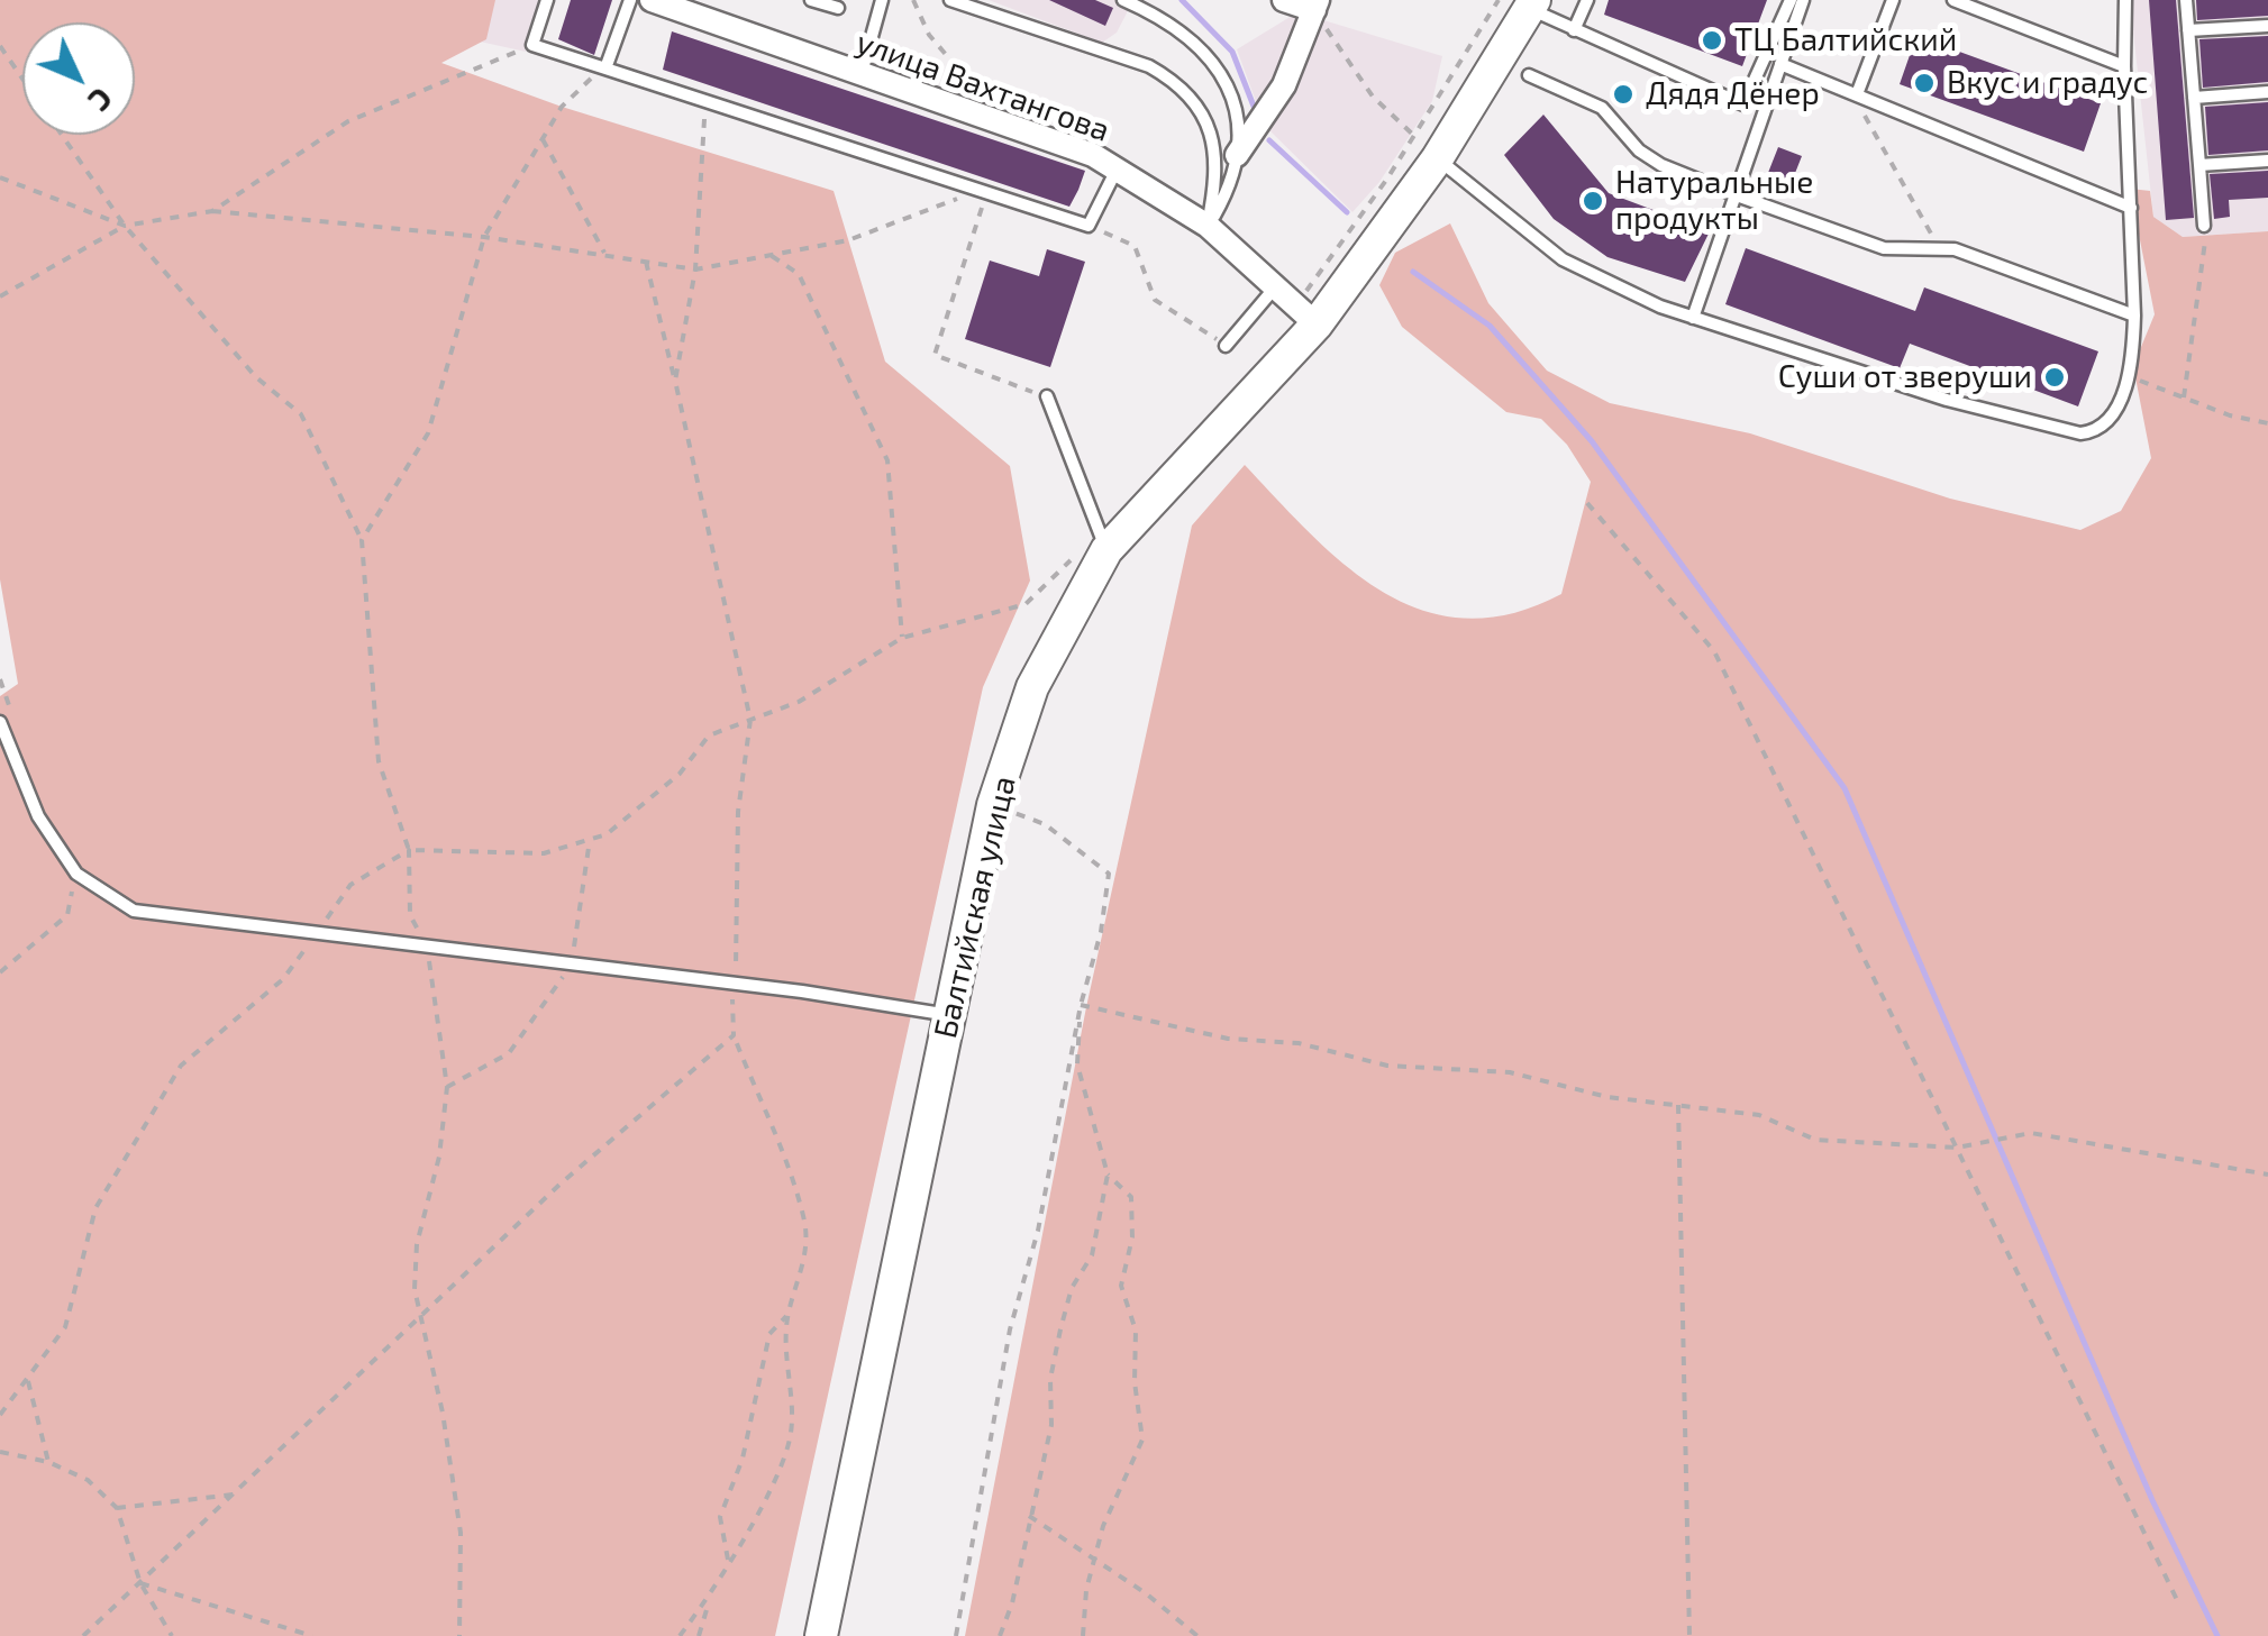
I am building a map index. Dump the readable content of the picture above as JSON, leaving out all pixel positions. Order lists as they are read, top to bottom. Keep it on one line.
{"streets":{"main road":["Балтийская улица"],"street":["улица Вахтангова"]},"crossings":[["улица Вахтангова","Балтийская улица"]],"places":["ТЦ Балтийский","Вкус и градус","Дядя Дёнер","Натуральные продукты","Суши от зверуши"],"north":"bottom right"}
